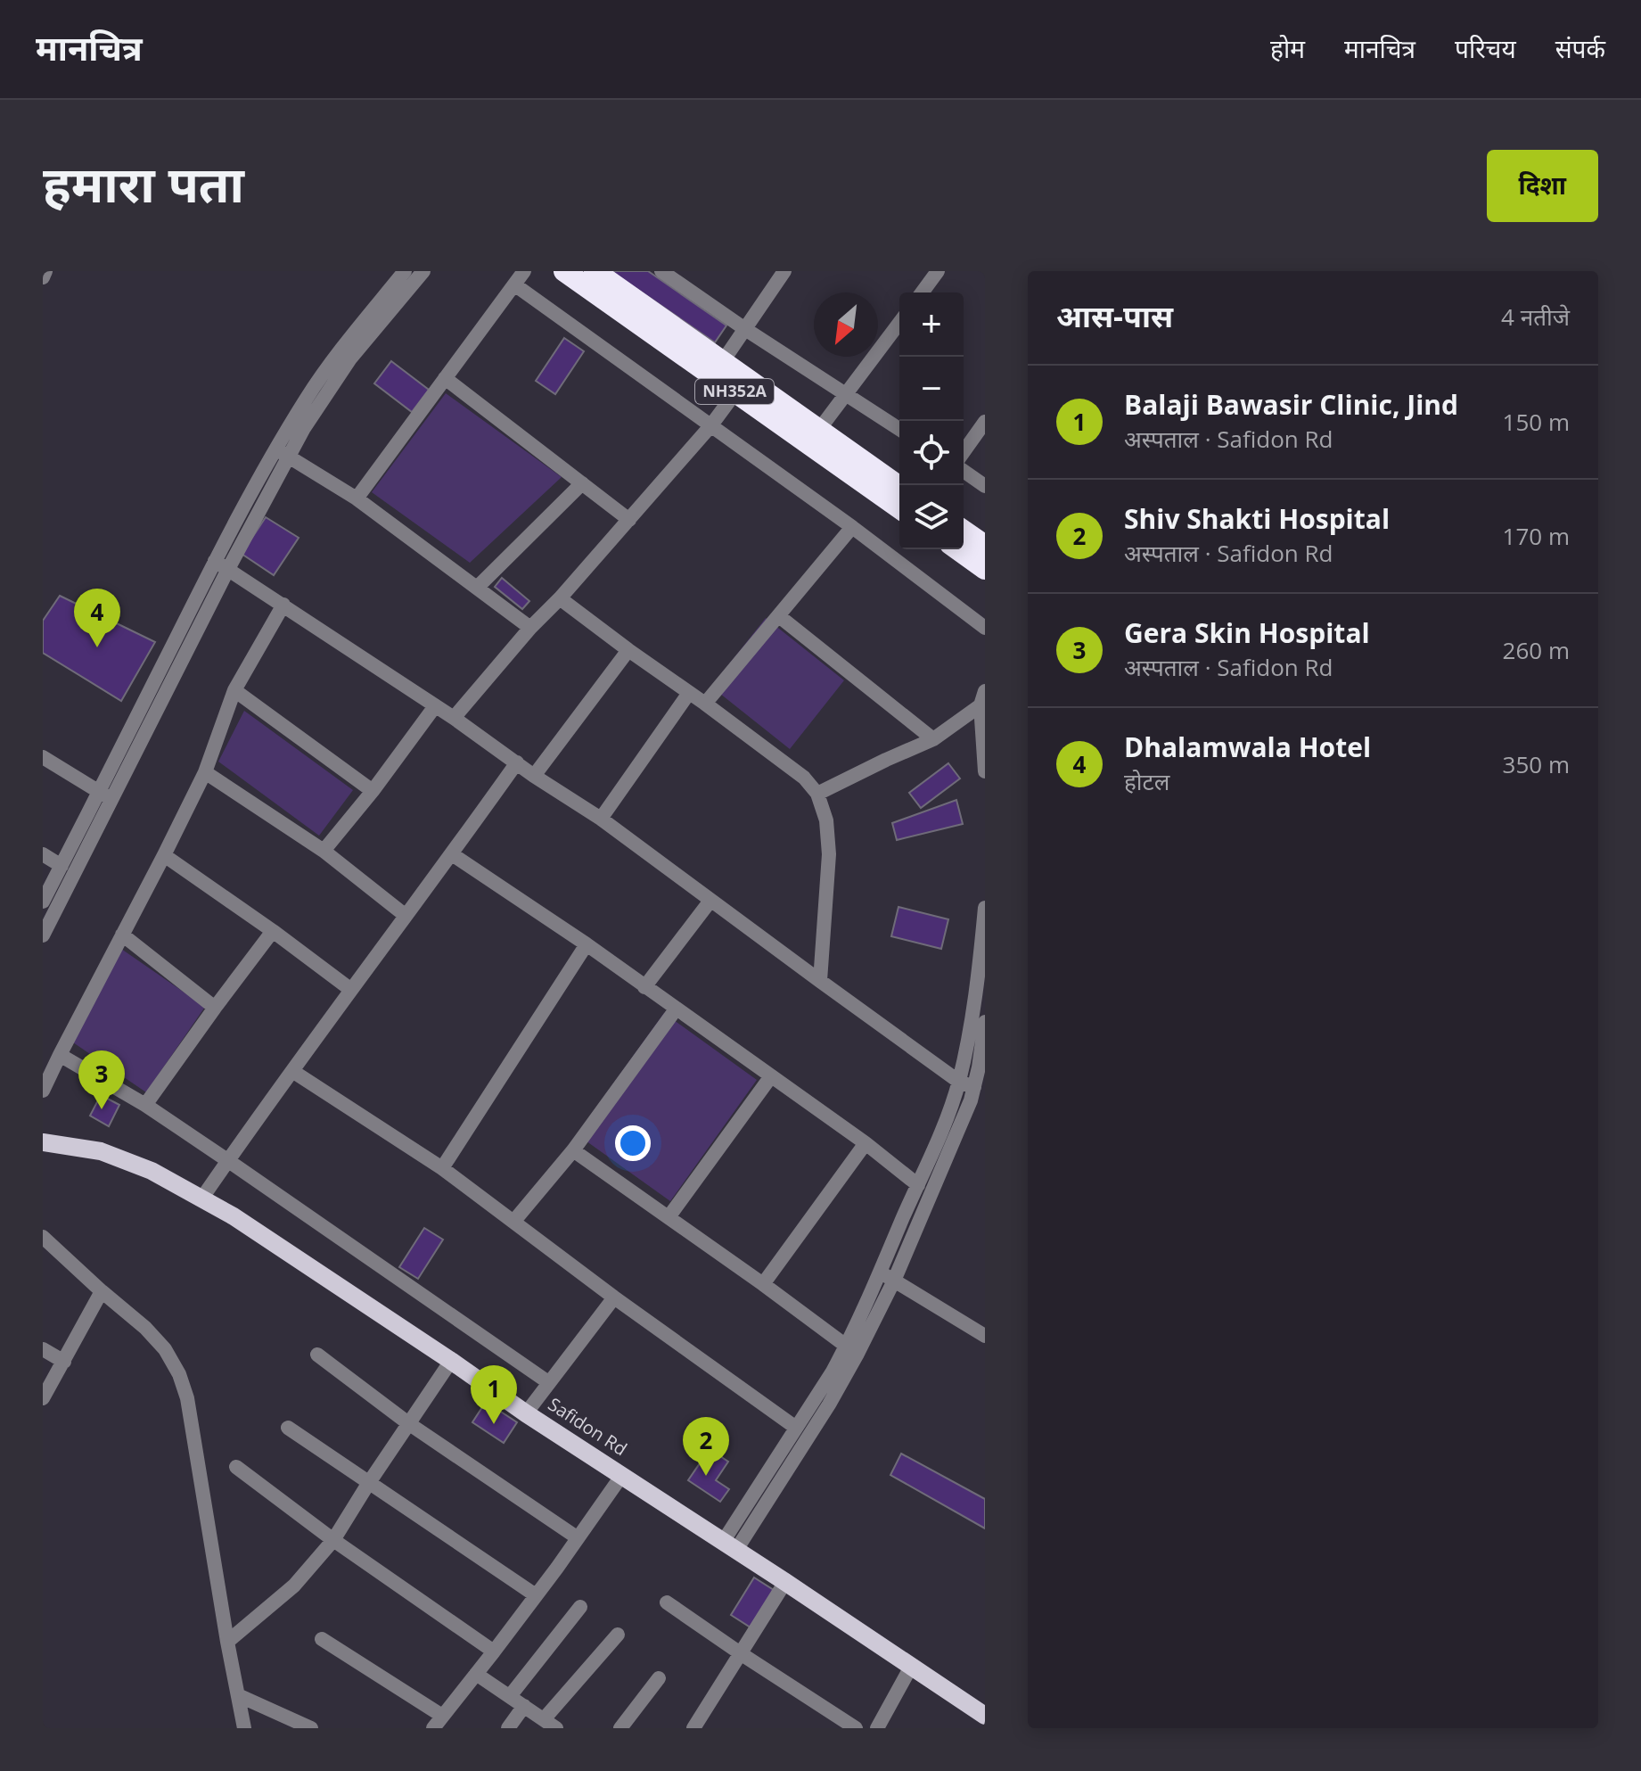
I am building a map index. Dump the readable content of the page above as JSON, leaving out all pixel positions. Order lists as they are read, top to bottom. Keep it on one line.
{"streets":{"highway":["NH352A"],"main road":["Safidon Rd"]},"north":"bottom left","page":{"header":"मानचित्र","nav":["होम","मानचित्र","परिचय","संपर्क"],"title":"हमारा पता","buttons":"दिशा","heading":["आस-पास","4 नतीजे"],"map_buttons":["+","−"],"list":[{"mark":"1","name":"Balaji Bawasir Clinic, Jind","note":"अस्पताल · Safidon Rd","value":"150 m"},{"mark":"2","name":"Shiv Shakti Hospital","note":"अस्पताल · Safidon Rd","value":"170 m"},{"mark":"3","name":"Gera Skin Hospital","note":"अस्पताल · Safidon Rd","value":"260 m"},{"mark":"4","name":"Dhalamwala Hotel","note":"होटल","value":"350 m"}],"pins":["4","3","1","2"]}}
